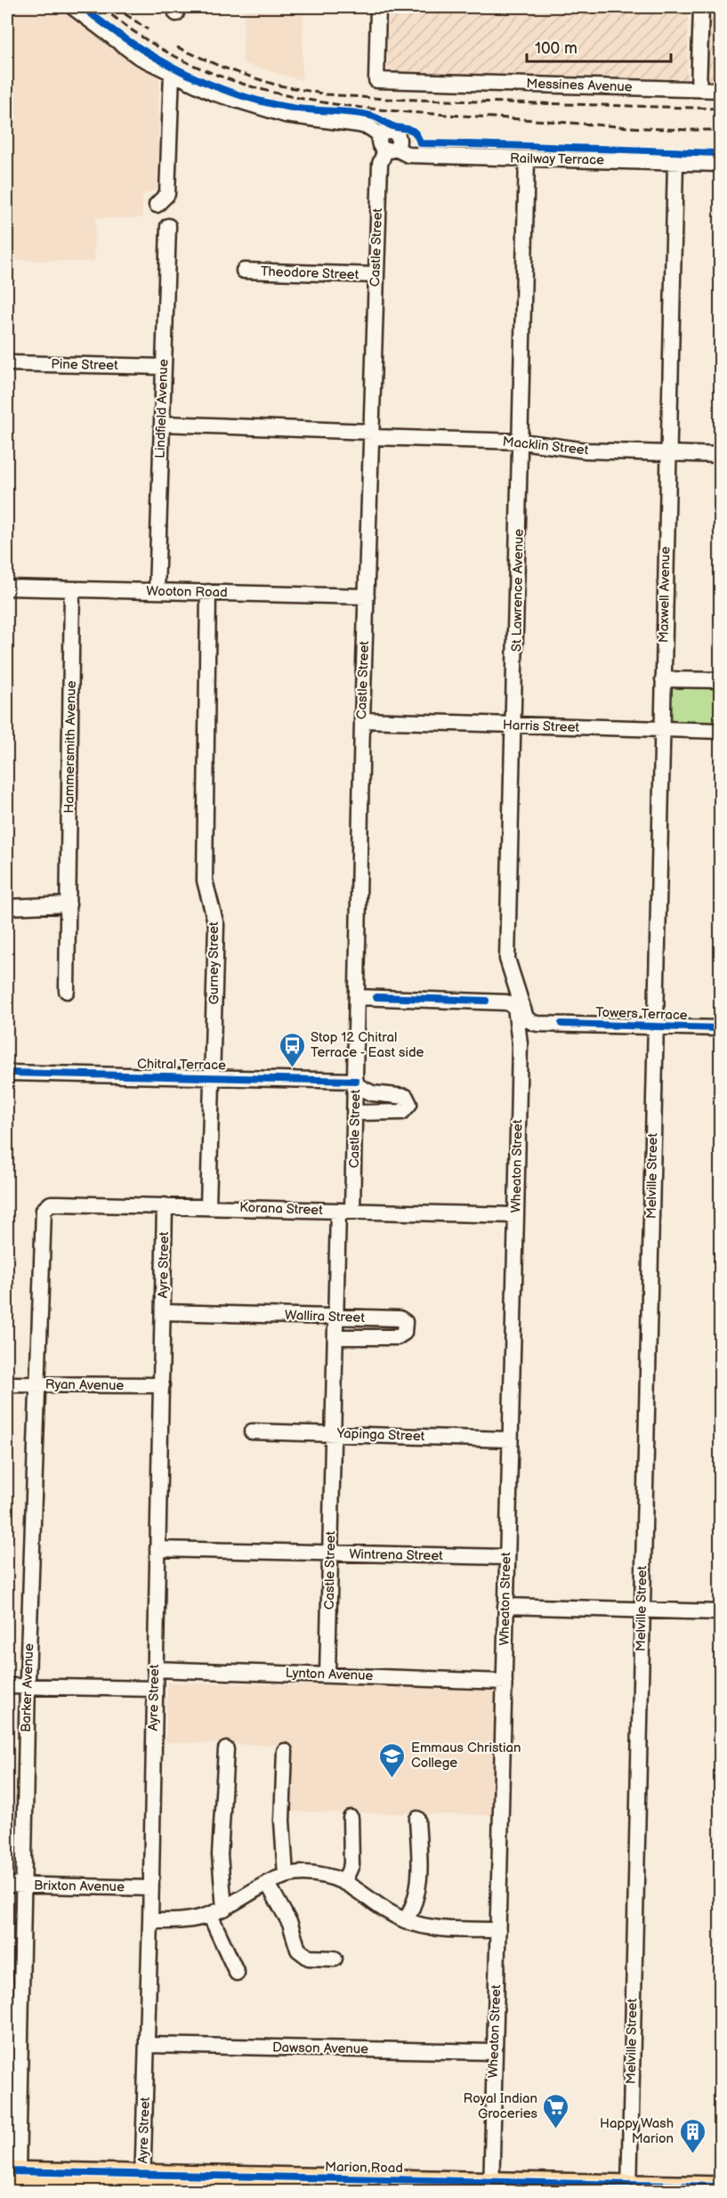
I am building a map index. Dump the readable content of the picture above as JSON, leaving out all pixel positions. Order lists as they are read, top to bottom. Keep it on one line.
{"streets":{"main road":["Marion Road"],"street":["Messines Avenue","Railway Terrace","Castle Street","Theodore Street","Pine Street","Lindfield Avenue","Macklin Street","St Lawrence Avenue","Wooton Road","Maxwell Avenue","Harris Street","Hammersmith Avenue","Gurney Street","Towers Terrace","Chitral Terrace","Wheaton Street","Melville Street","Korana Street","Ayre Street","Wallira Street","Ryan Avenue","Yapinga Street","Wintrena Street","Lynton Avenue","Barker Avenue","Brixton Avenue","Dawson Avenue"]},"crossings":[["Railway Terrace","Castle Street"],["Railway Terrace","St Lawrence Avenue"],["Railway Terrace","Maxwell Avenue"],["Castle Street","Theodore Street"],["Castle Street","Macklin Street"],["Castle Street","Wooton Road"],["Castle Street","Harris Street"],["Castle Street","Chitral Terrace"],["Castle Street","Korana Street"],["Castle Street","Wallira Street"],["Castle Street","Yapinga Street"],["Castle Street","Wintrena Street"],["Castle Street","Lynton Avenue"],["Pine Street","Lindfield Avenue"],["Lindfield Avenue","Macklin Street"],["Lindfield Avenue","Wooton Road"],["Macklin Street","St Lawrence Avenue"],["Macklin Street","Maxwell Avenue"],["St Lawrence Avenue","Harris Street"],["St Lawrence Avenue","Towers Terrace"],["Wooton Road","Hammersmith Avenue"],["Wooton Road","Gurney Street"],["Maxwell Avenue","Harris Street"],["Maxwell Avenue","Towers Terrace"],["Maxwell Avenue","Melville Street"],["Gurney Street","Chitral Terrace"],["Gurney Street","Korana Street"],["Towers Terrace","Melville Street"],["Wheaton Street","Korana Street"],["Wheaton Street","Yapinga Street"],["Wheaton Street","Wintrena Street"],["Wheaton Street","Lynton Avenue"],["Wheaton Street","Dawson Avenue"],["Wheaton Street","Marion Road"],["Melville Street","Marion Road"],["Korana Street","Ayre Street"],["Korana Street","Barker Avenue"],["Ayre Street","Wallira Street"],["Ayre Street","Ryan Avenue"],["Ayre Street","Wintrena Street"],["Ayre Street","Lynton Avenue"],["Ayre Street","Brixton Avenue"],["Ayre Street","Dawson Avenue"],["Ayre Street","Marion Road"],["Ryan Avenue","Barker Avenue"],["Barker Avenue","Brixton Avenue"],["Barker Avenue","Marion Road"]],"places":{"bus stop":["Stop 12 Chitral Terrace - East side"],"school or university":["Emmaus Christian College"],"supermarket":["Royal Indian Groceries"],"building":["Happy Wash Marion"]},"scale_bar":"100 m"}
